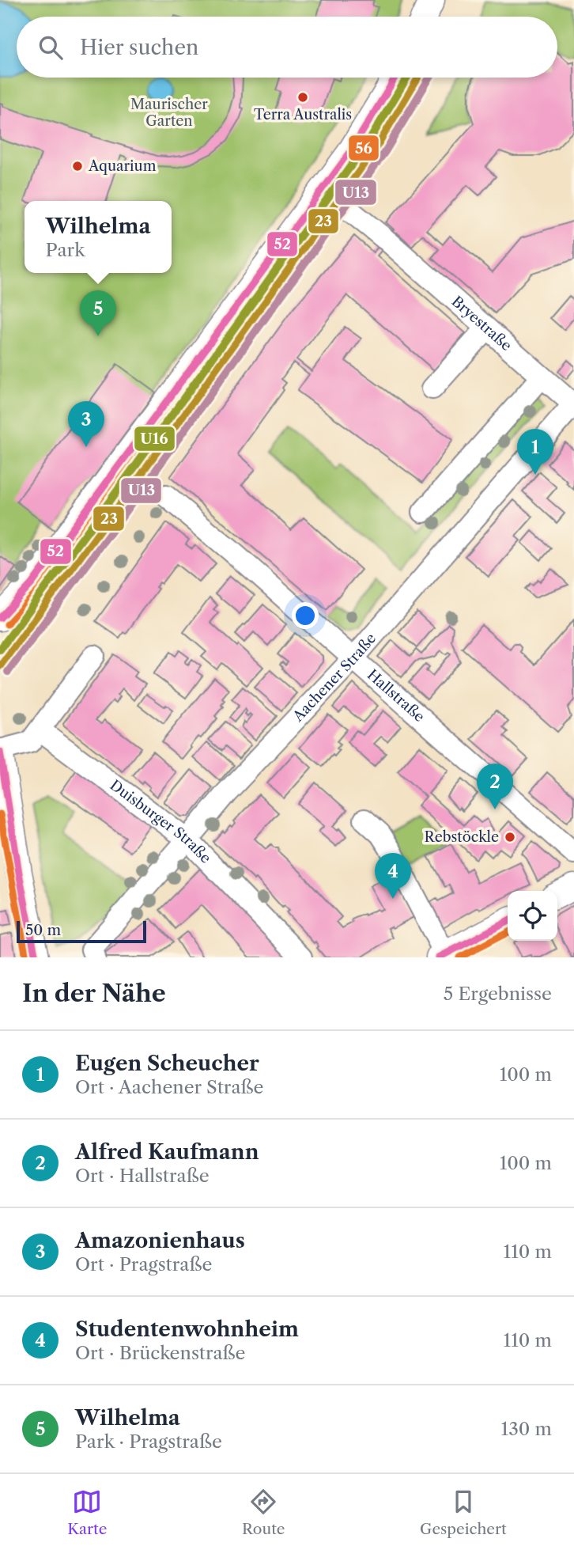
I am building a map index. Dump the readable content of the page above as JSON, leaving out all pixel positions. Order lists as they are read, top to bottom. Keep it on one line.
{"streets":{"street":["Bryestraße","Aachener Straße","Hallstraße","Duisburger Straße"]},"crossings":[["Bryestraße","Aachener Straße"],["Aachener Straße","Hallstraße"],["Aachener Straße","Duisburger Straße"]],"parks":["Maurischer Garten"],"places":["Terra Australis","Aquarium","Rebstöckle"],"lines":["transit line 23","transit line U13","transit line U16","transit line 52","transit line 56"],"scale_bar":"50 m","page":{"search":"Hier suchen","popup":["Wilhelma","Park"],"pins":["5","3","1","2","4"],"scale":"50 m","heading":["In der Nähe","5 Ergebnisse"],"list":[{"mark":"1","name":"Eugen Scheucher","note":"Ort · Aachener Straße","value":"100 m"},{"mark":"2","name":"Alfred Kaufmann","note":"Ort · Hallstraße","value":"100 m"},{"mark":"3","name":"Amazonienhaus","note":"Ort · Pragstraße","value":"110 m"},{"mark":"4","name":"Studentenwohnheim","note":"Ort · Brückenstraße","value":"110 m"},{"mark":"5","name":"Wilhelma","note":"Park · Pragstraße","value":"130 m"}],"nav":["Karte","Route","Gespeichert"]}}
